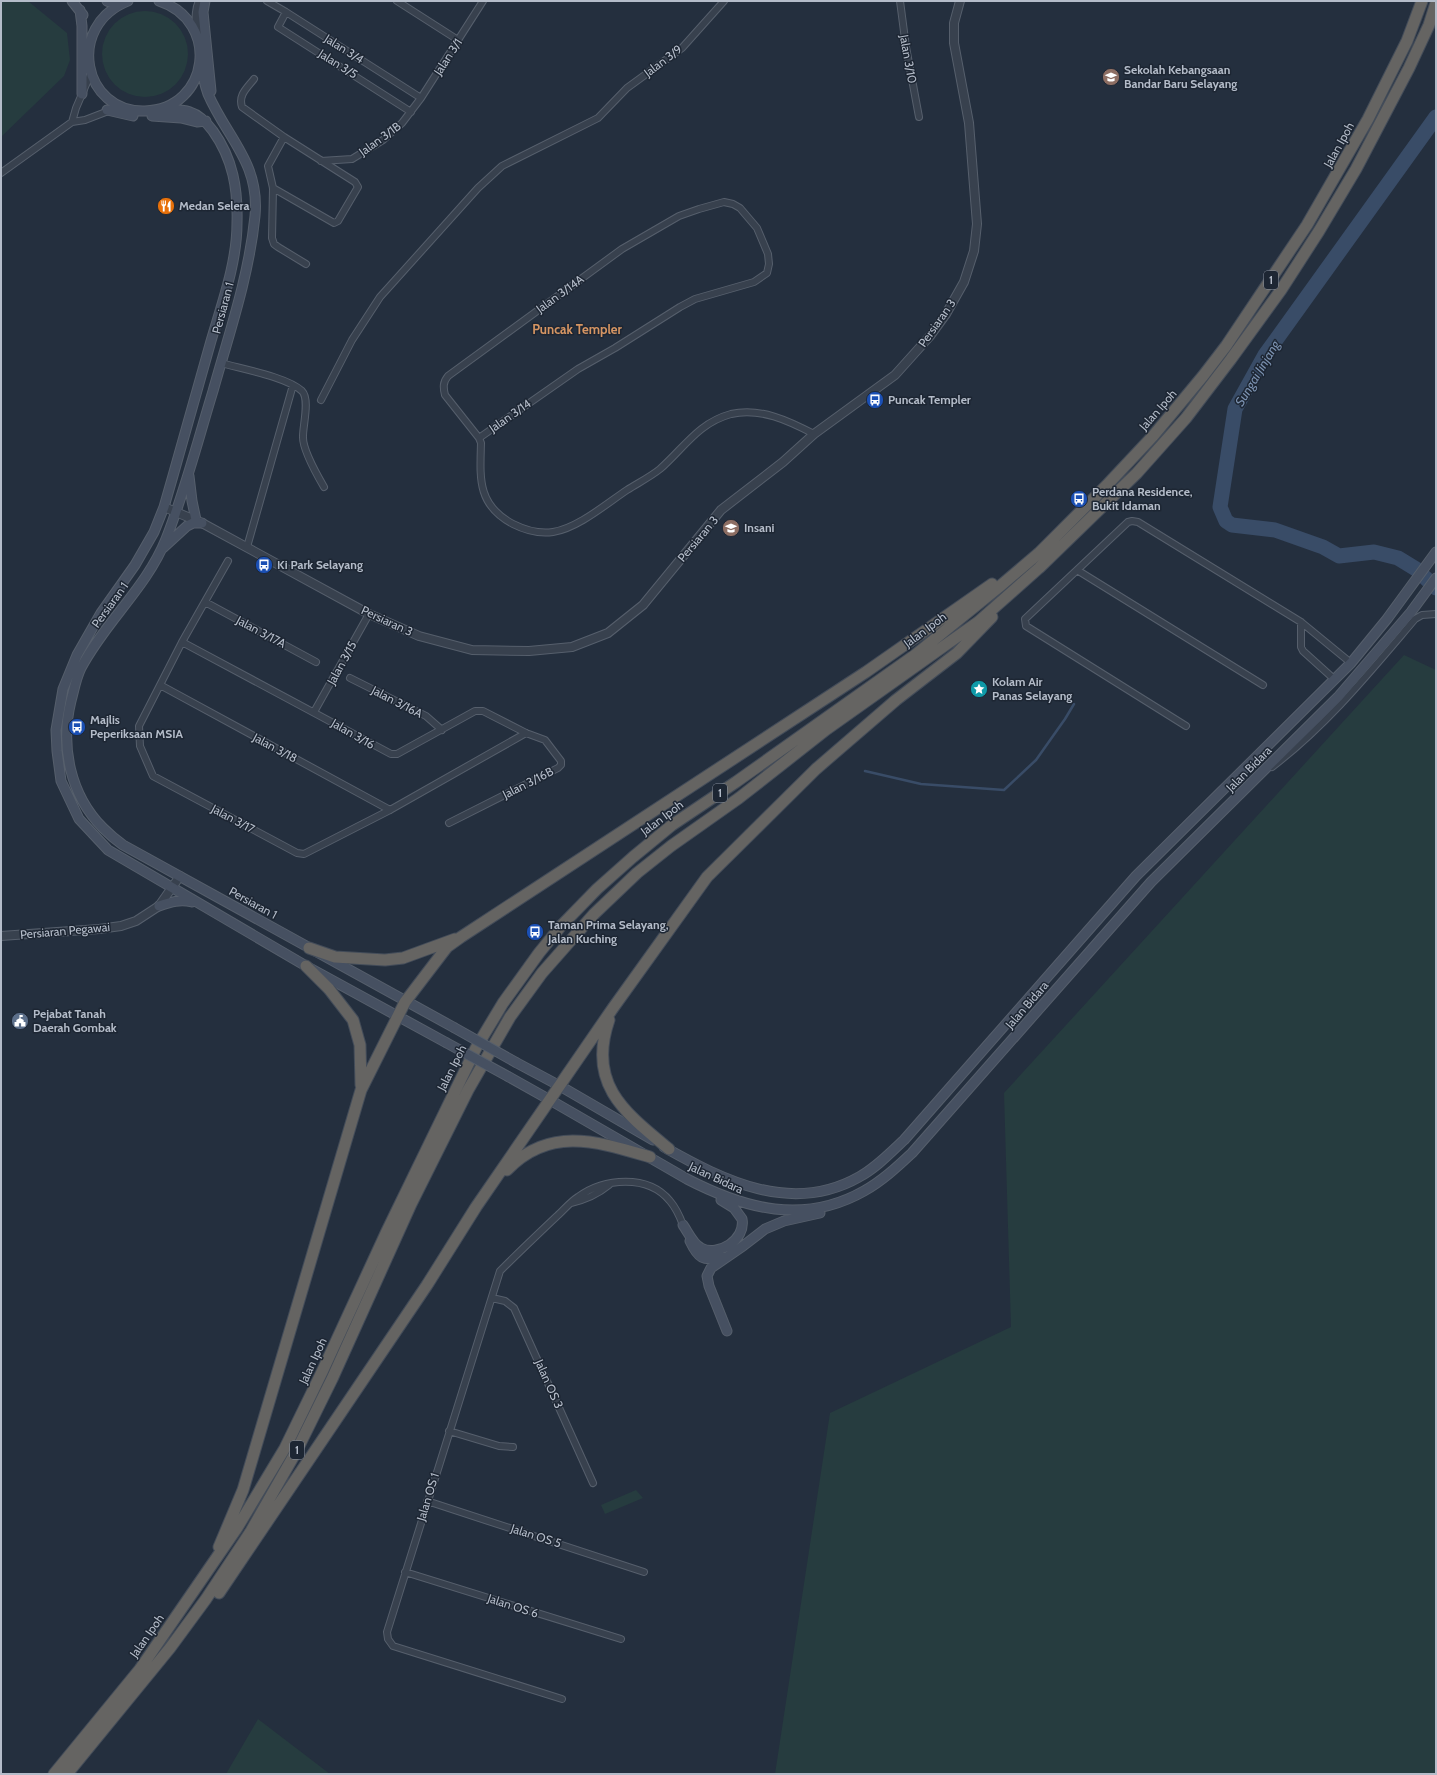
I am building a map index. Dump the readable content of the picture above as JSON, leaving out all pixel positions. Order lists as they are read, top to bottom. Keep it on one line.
{"streets":{"highway":["Jalan Ipoh","1"],"main road":["Persiaran 1","Jalan Bidara"],"street":["Jalan 3/4","Jalan 3/1","Jalan 3/10","Jalan 3/9","Jalan 3/5","Jalan 3/1B","Jalan 3/14A","Persiaran 3","Jalan 3/14","Jalan 3/17A","Jalan 3/15","Jalan 3/16A","Jalan 3/16","Jalan 3/18","Jalan 3/16B","Jalan 3/17","Persiaran Pegawai","Jalan OS 3","Jalan OS 1","Jalan OS 5","Jalan OS 6"]},"crossings":[["Jalan 3/4","Jalan 3/1"],["Jalan 3/4","Jalan 3/5"],["Jalan 3/1","Jalan 3/5"],["Jalan 3/1","Jalan 3/1B"],["Jalan 3/5","Jalan 3/1B"],["Jalan 3/14A","Jalan 3/14"],["Persiaran 1","Persiaran 3"],["Persiaran 1","Jalan Bidara"],["Persiaran 1","Persiaran Pegawai"],["Persiaran 3","Jalan 3/14"],["Persiaran 3","Jalan 3/15"],["Jalan 3/17A","Jalan 3/17"],["Jalan 3/15","Jalan 3/16"],["Jalan 3/16A","Jalan 3/16"],["Jalan 3/16","Jalan 3/16B"],["Jalan 3/16","Jalan 3/17"],["Jalan 3/18","Jalan 3/17"],["Jalan 3/16B","Jalan 3/17"],["Jalan OS 3","Jalan OS 1"],["Jalan OS 1","Jalan OS 5"],["Jalan OS 1","Jalan OS 6"]],"districts":["Puncak Templer"],"water":["Sungai Jinjang"],"places":{"school or university":["Sekolah Kebangsaan Bandar Baru Selayang","Insani"],"restaurant":["Medan Selera"],"bus stop":["Puncak Templer","Perdana Residence, Bukit Idaman","Ki Park Selayang","Majlis Peperiksaan MSIA","Taman Prima Selayang, Jalan Kuching"],"place":["Kolam Air Panas Selayang"],"public building":["Pejabat Tanah Daerah Gombak"]}}
